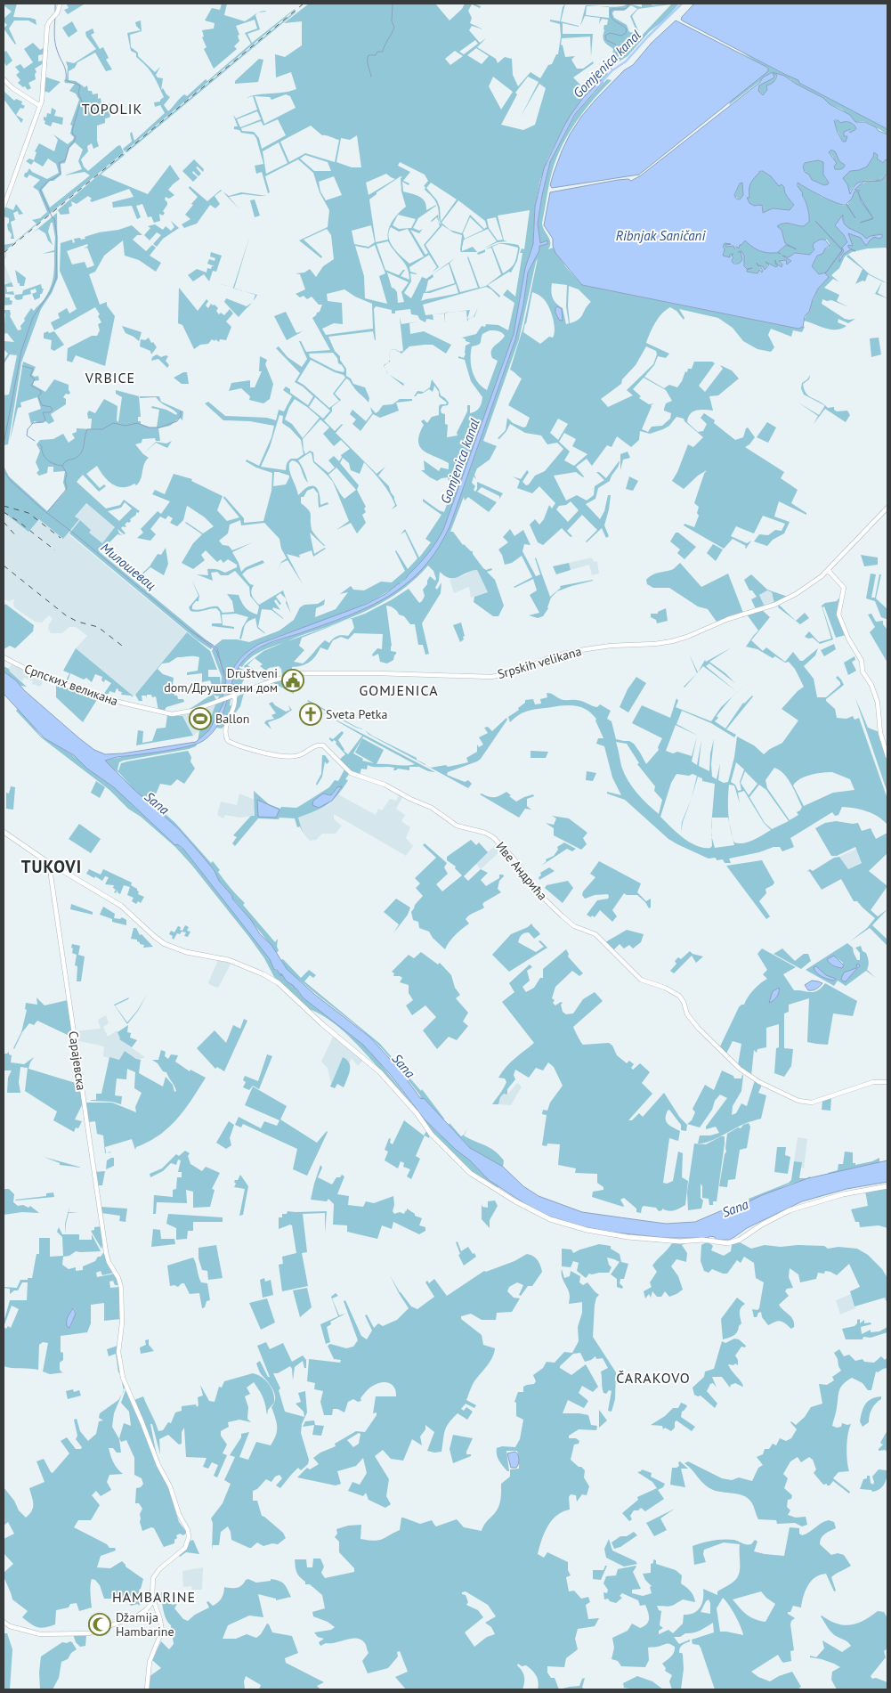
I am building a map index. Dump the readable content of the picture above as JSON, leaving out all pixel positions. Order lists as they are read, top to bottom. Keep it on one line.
{"streets":{"main road":["Srpskih velikana","Српских великана","Иве Андрића","Сарајевска"]},"crossings":[["Srpskih velikana","Српских великана"]],"districts":["TOPOLIK","VRBICE","GOMJENICA","TUKOVI","ČARAKOVO","HAMBARINE"],"water":["Gomjenica kanal","Ribnjak Saničani","Милошевац","Sana"],"places":{"public building":["Društveni dom/Друштвени дом"],"church":["Sveta Petka"],"sports":["Ballon"],"mosque":["Džamija Hambarine"]}}
